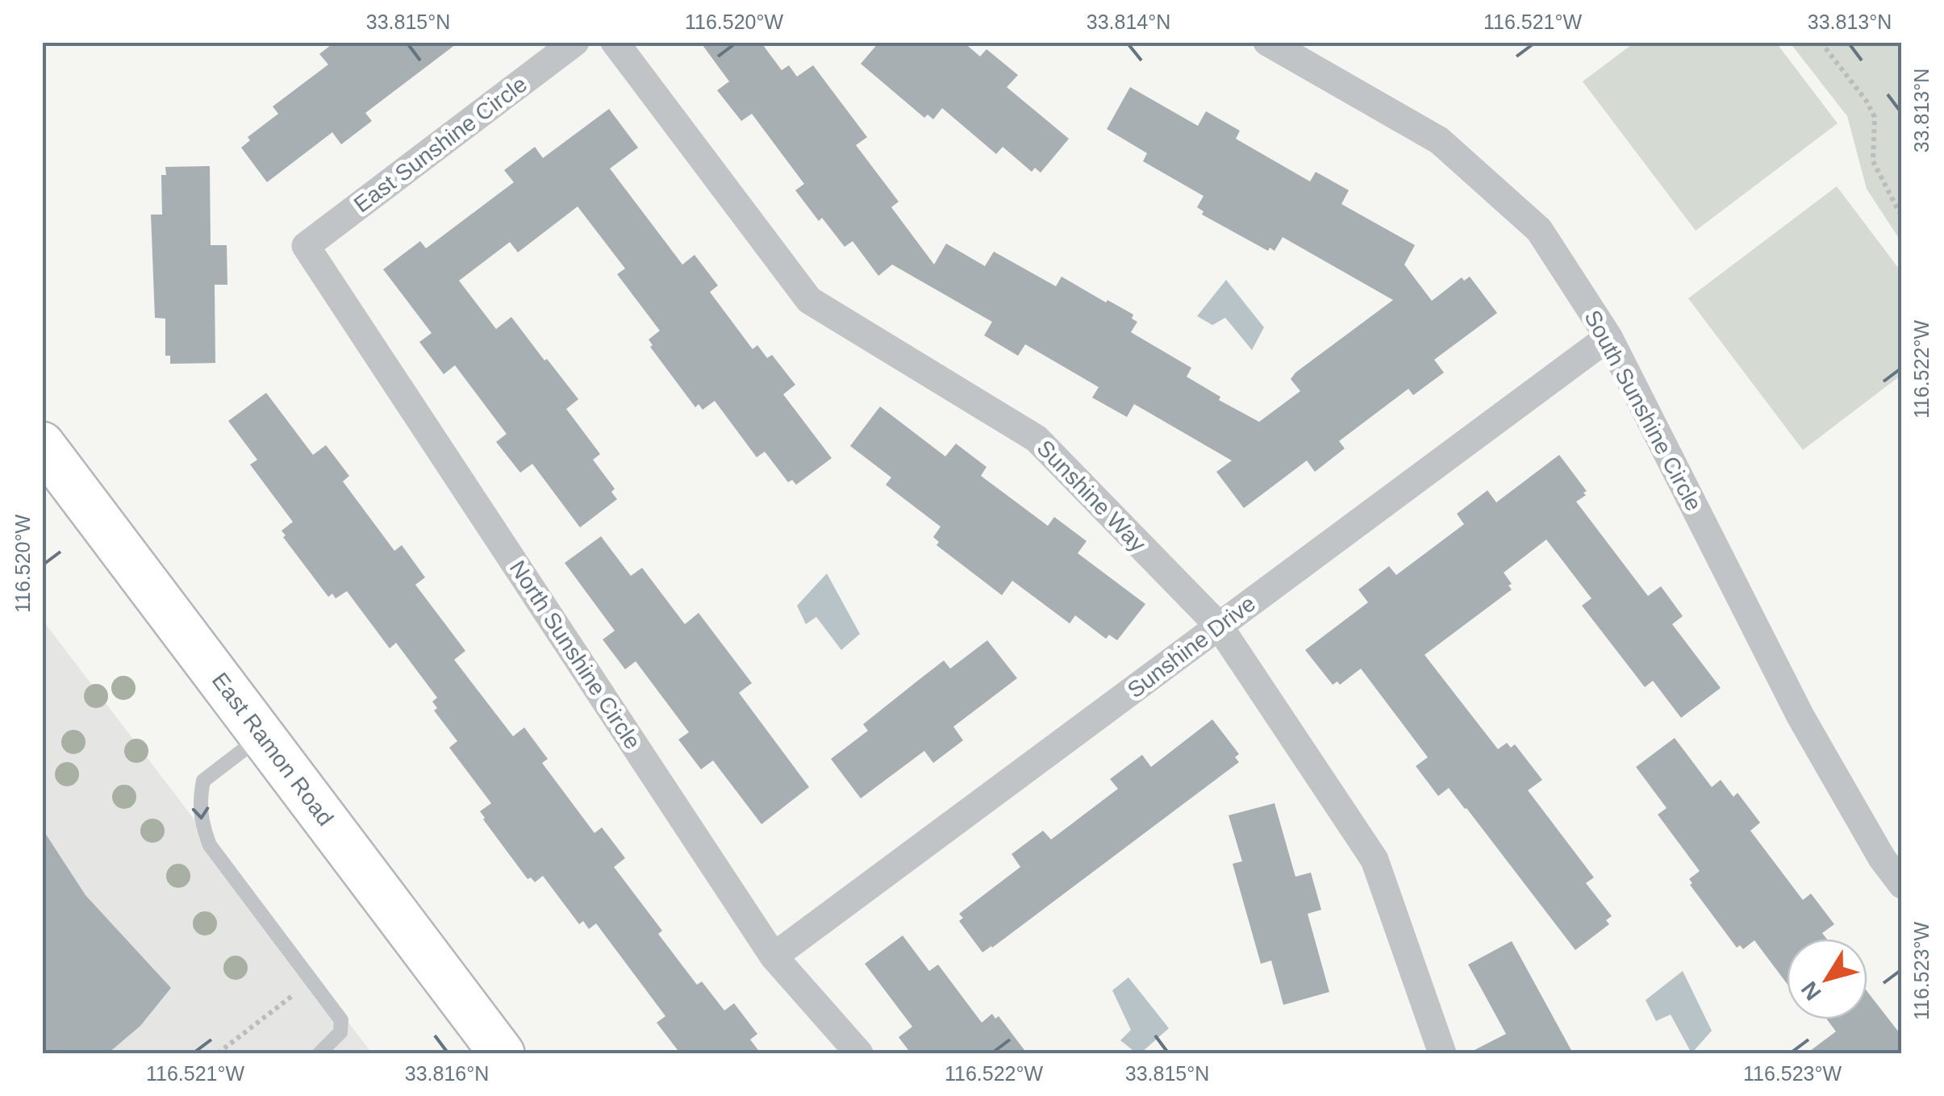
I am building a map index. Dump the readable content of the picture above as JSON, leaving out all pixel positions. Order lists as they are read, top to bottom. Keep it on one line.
{"streets":{"main road":["East Ramon Road"],"street":["East Sunshine Circle","South Sunshine Circle","Sunshine Way","Sunshine Drive","North Sunshine Circle"]},"crossings":[["East Sunshine Circle","North Sunshine Circle"],["South Sunshine Circle","Sunshine Drive"],["Sunshine Way","Sunshine Drive"],["Sunshine Drive","North Sunshine Circle"]],"north":"bottom left","coordinates":["33.815°N","116.520°W","33.814°N","116.521°W","33.813°N","116.522°W","116.523°W","33.816°N"]}
